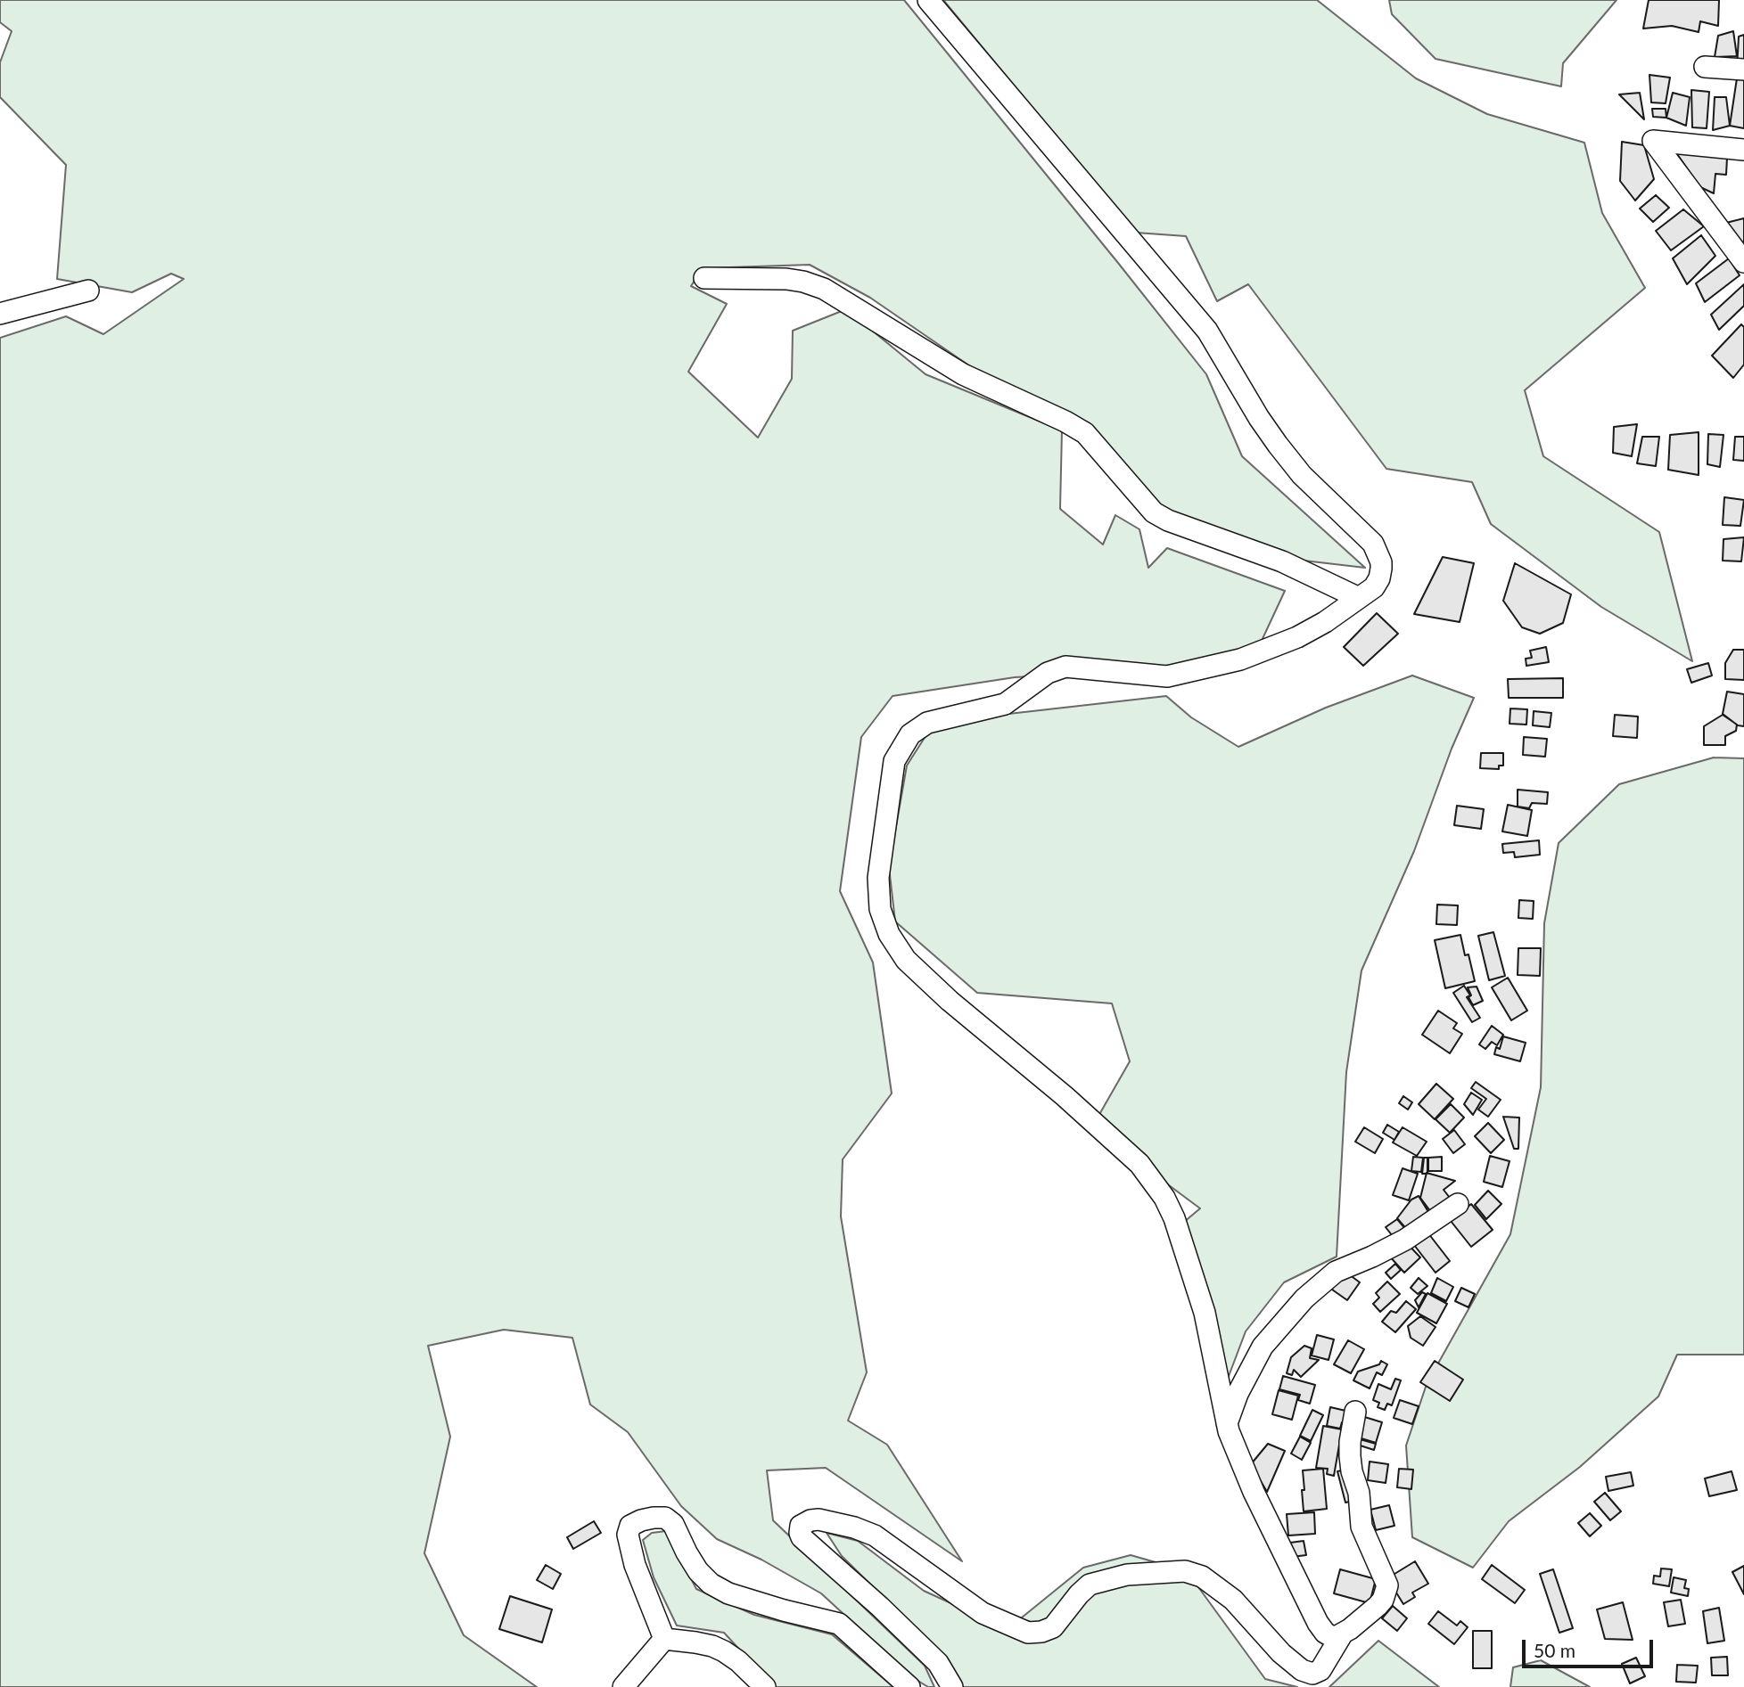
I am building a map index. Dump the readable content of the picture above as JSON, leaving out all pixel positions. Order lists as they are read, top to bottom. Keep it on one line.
{"scale_bar":"50 m"}
